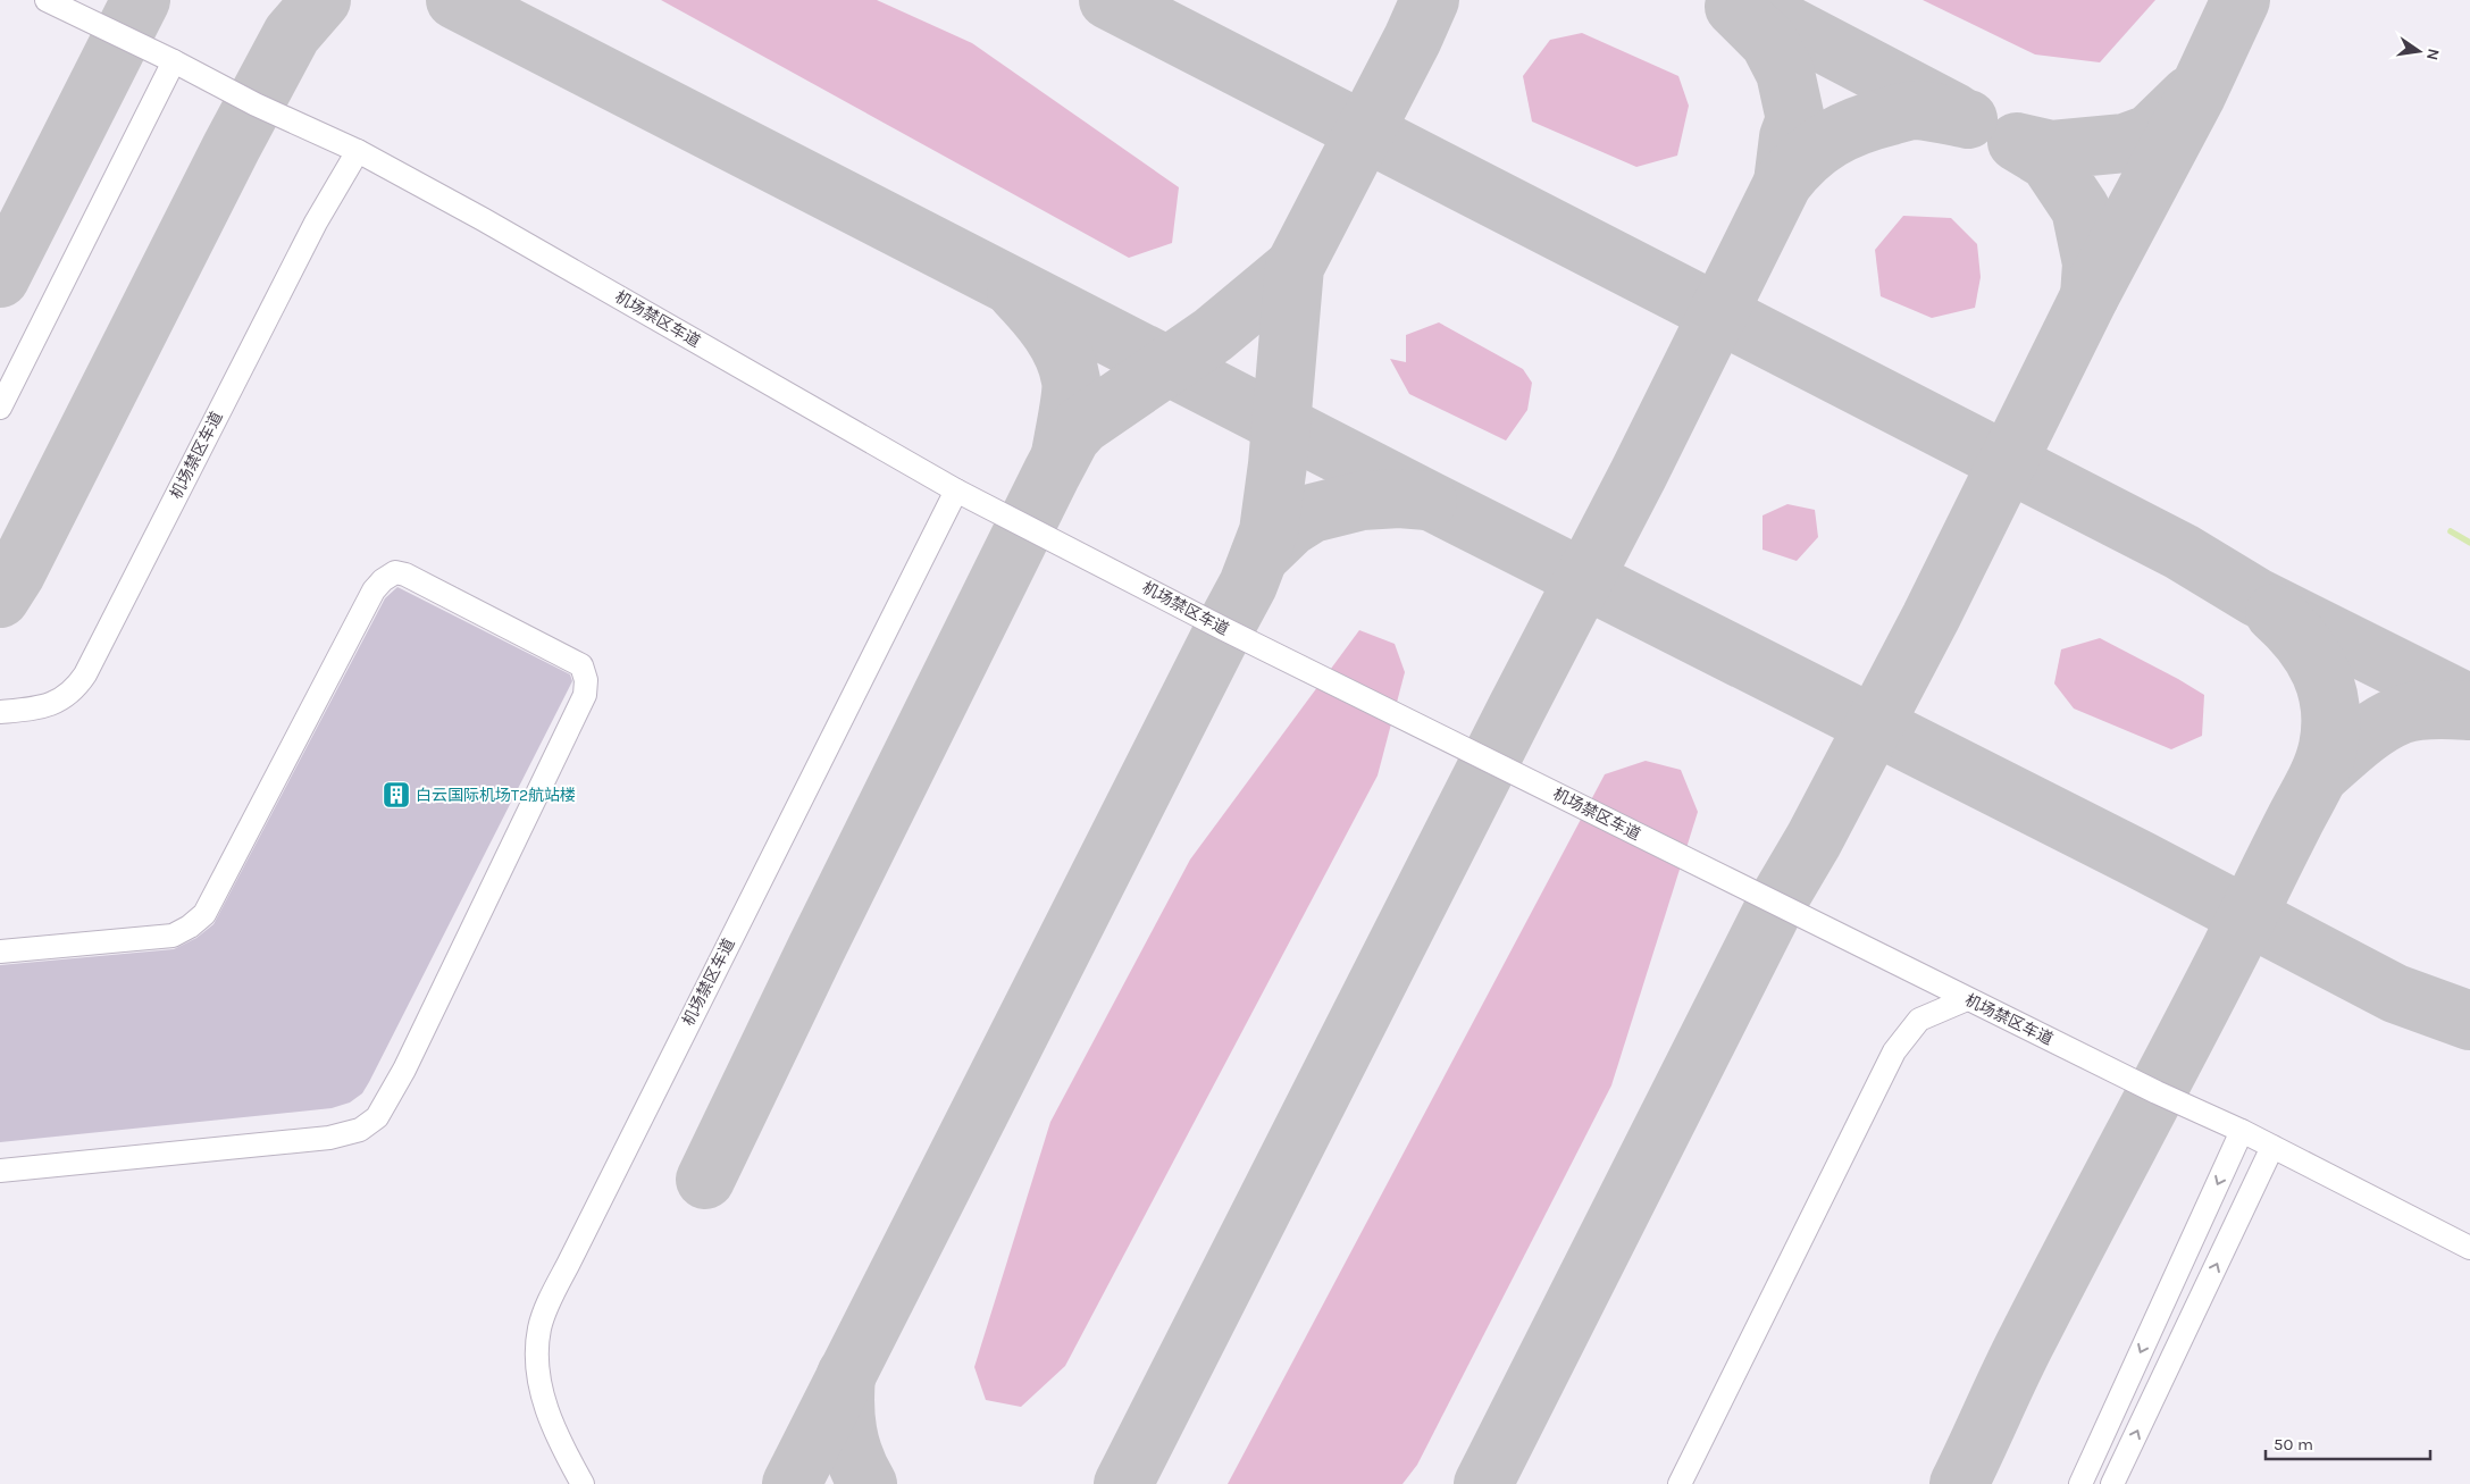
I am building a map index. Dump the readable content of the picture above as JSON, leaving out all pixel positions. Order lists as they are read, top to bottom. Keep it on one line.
{"streets":{"lane":["机场禁区车道"]},"places":{"building":["白云国际机场T2航站楼"]},"scale_bar":"50 m","north":"right"}
